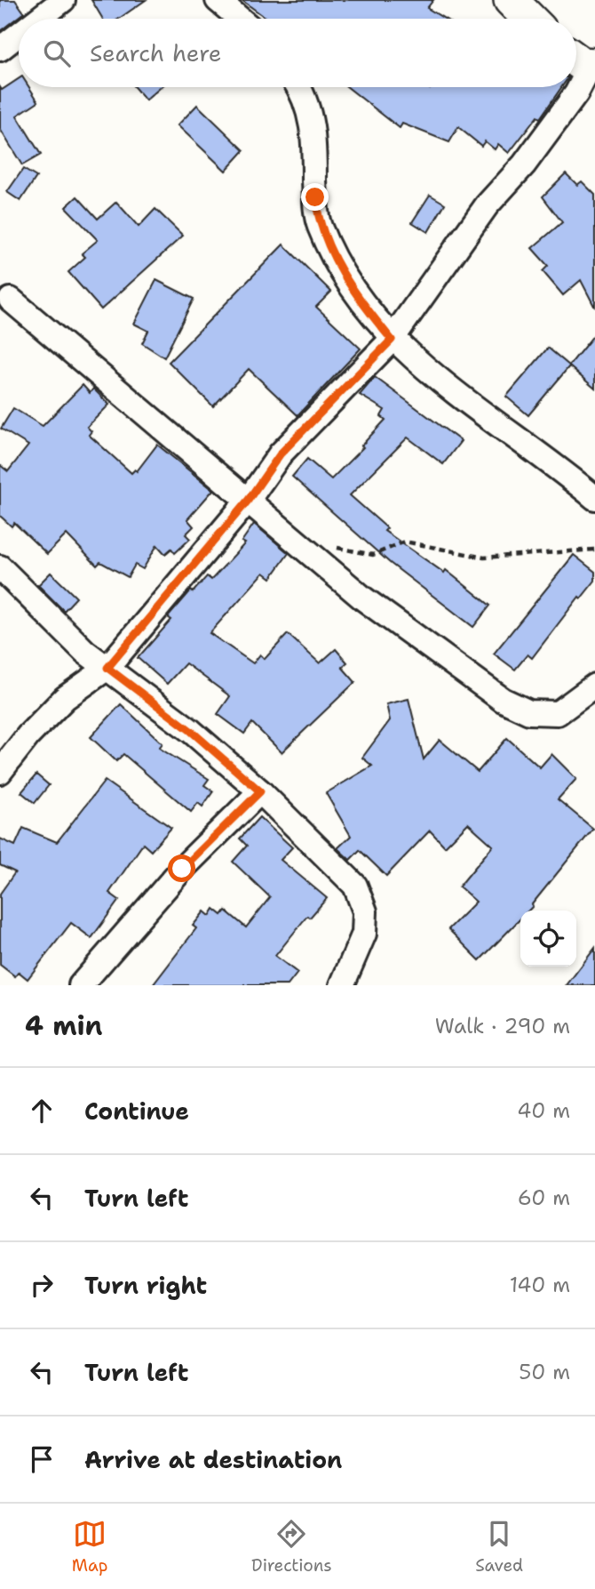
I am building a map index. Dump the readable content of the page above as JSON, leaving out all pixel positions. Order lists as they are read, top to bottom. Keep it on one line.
{"page":{"search":"Search here","heading":["4 min","Walk · 290 m"],"list":[["Continue","40 m"],["Turn left","60 m"],["Turn right","140 m"],["Turn left","50 m"],"Arrive at destination"],"nav":["Map","Directions","Saved"]}}
